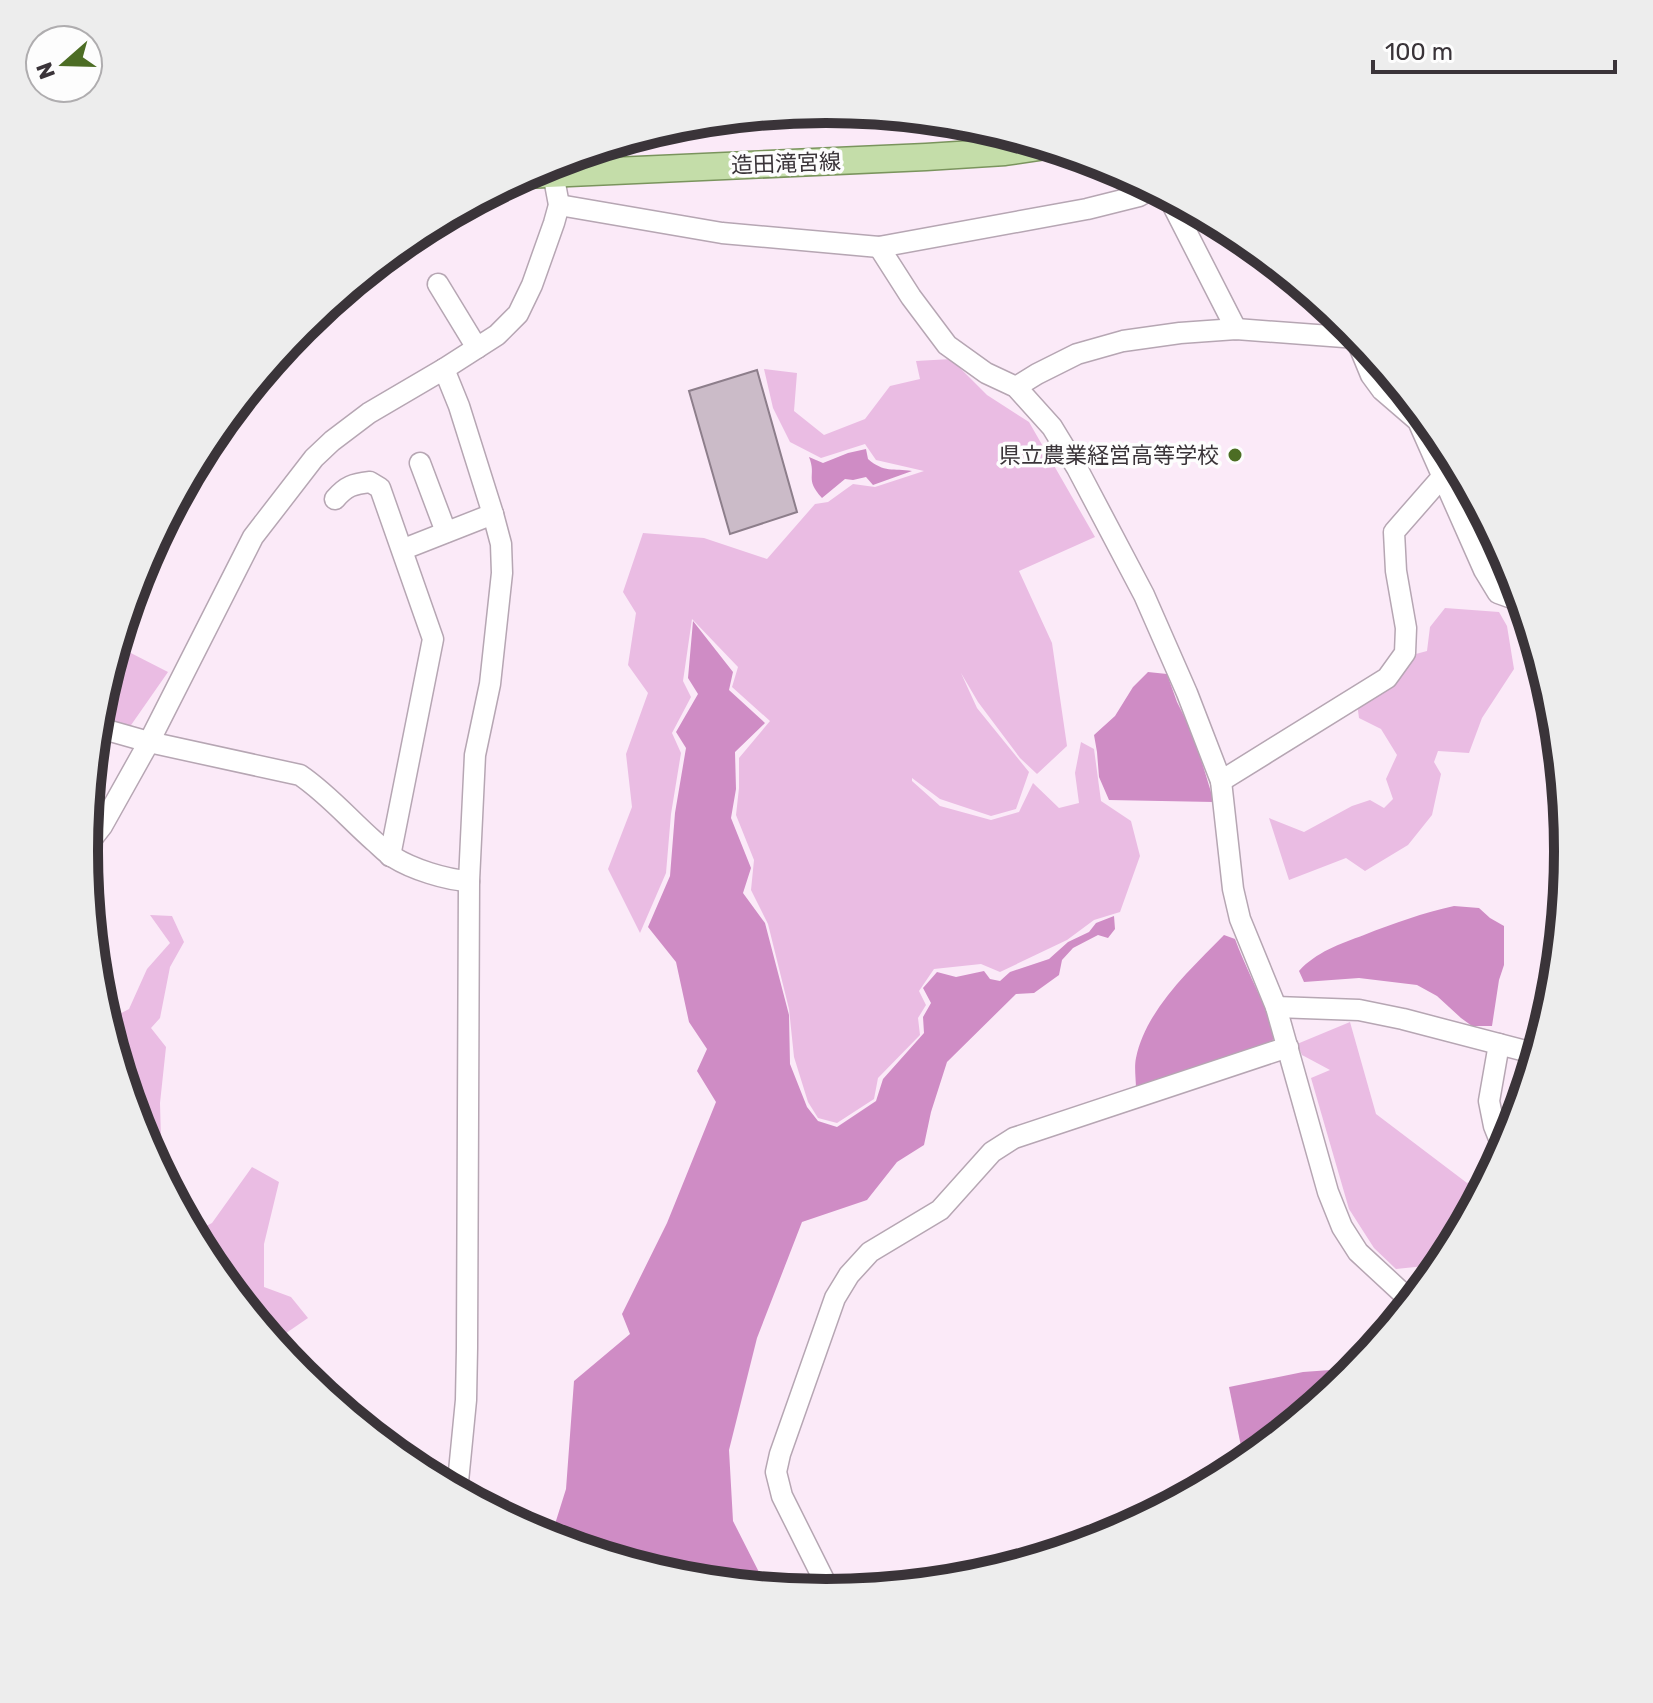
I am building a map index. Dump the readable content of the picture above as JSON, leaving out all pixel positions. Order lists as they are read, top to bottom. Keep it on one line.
{"streets":{"main road":["造田滝宮線"]},"places":["県立農業経営高等学校"],"scale_bar":"100 m","north":"left"}
